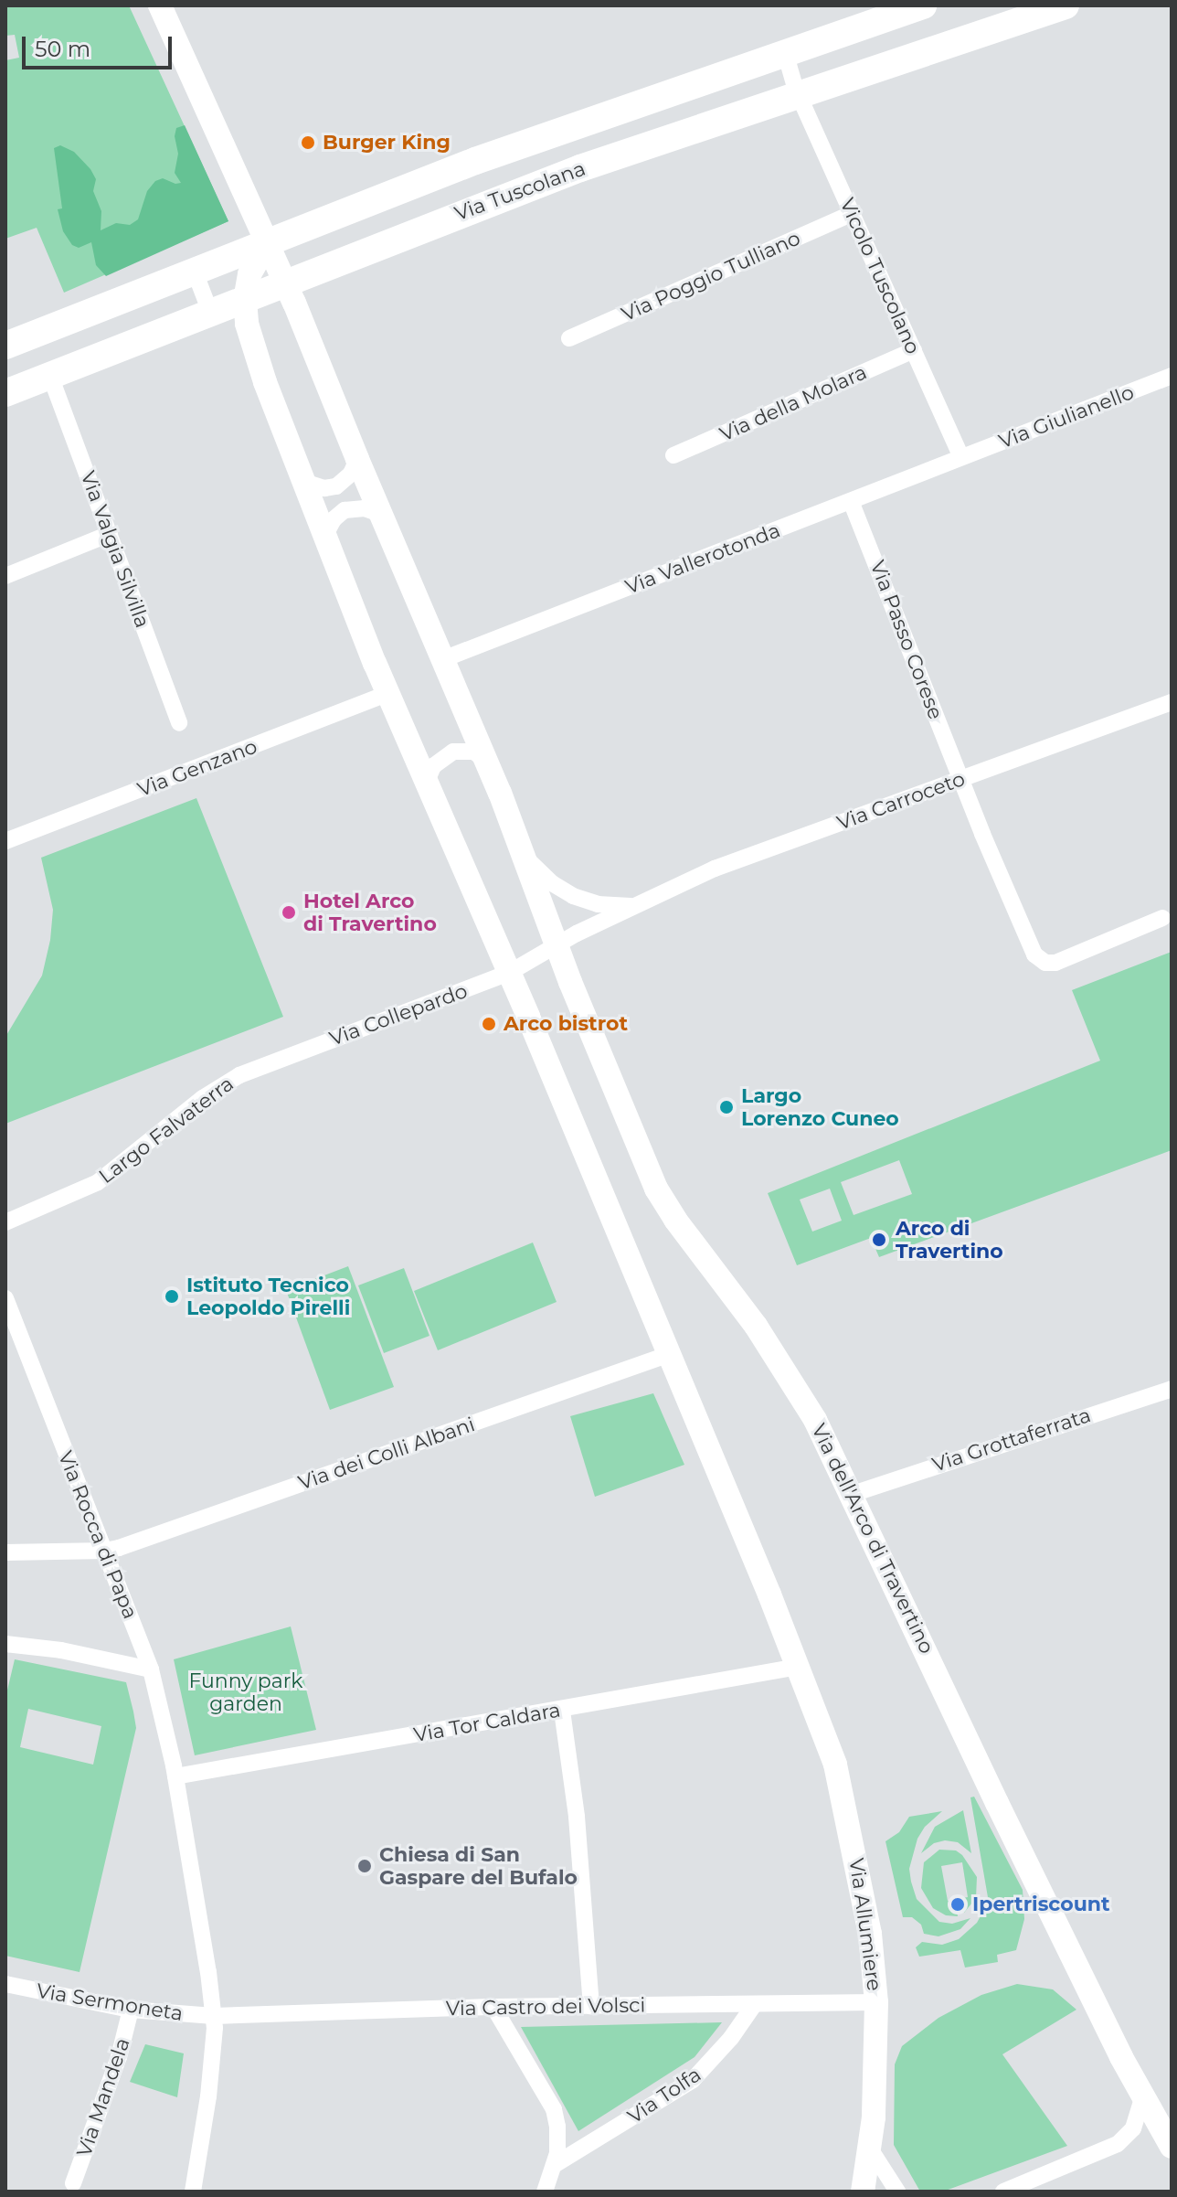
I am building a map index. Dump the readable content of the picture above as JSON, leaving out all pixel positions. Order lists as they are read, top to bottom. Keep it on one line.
{"streets":{"main road":["Via Tuscolana","Via dell'Arco di Travertino","Via Allumiere"],"street":["Via Poggio Tulliano","Vicolo Tuscolano","Via della Molara","Via Giulianello","Via Valgia Silvilla","Via Vallerotonda","Via Passo Corese","Via Genzano","Via Carroceto","Via Collepardo","Largo Falvaterra","Via Grottaferrata","Via dei Colli Albani","Via Rocca di Papa","Via Tor Caldara","Via Sermoneta","Via Castro dei Volsci","Via Tolfa","Via Mandela"]},"crossings":[["Via Tuscolana","Vicolo Tuscolano"],["Via Tuscolana","Via Valgia Silvilla"],["Via Tuscolana","Via dell'Arco di Travertino"],["Via Poggio Tulliano","Vicolo Tuscolano"],["Vicolo Tuscolano","Via della Molara"],["Vicolo Tuscolano","Via Giulianello"],["Vicolo Tuscolano","Via Vallerotonda"],["Via Giulianello","Via Vallerotonda"],["Via Vallerotonda","Via Passo Corese"],["Via Vallerotonda","Via dell'Arco di Travertino"],["Via Passo Corese","Via Carroceto"],["Via Carroceto","Via dell'Arco di Travertino"],["Via Collepardo","Largo Falvaterra"],["Via Grottaferrata","Via dell'Arco di Travertino"],["Via dei Colli Albani","Via Rocca di Papa"],["Via Rocca di Papa","Via Tor Caldara"],["Via Rocca di Papa","Via Sermoneta"],["Via Rocca di Papa","Via Castro dei Volsci"],["Via Tor Caldara","Via Allumiere"],["Via Allumiere","Via Castro dei Volsci"],["Via Sermoneta","Via Castro dei Volsci"],["Via Sermoneta","Via Mandela"],["Via Castro dei Volsci","Via Tolfa"]],"parks":["Funny park garden"],"places":["Burger King","Hotel Arco di Travertino","Arco bistrot","Largo Lorenzo Cuneo","Arco di Travertino","Istituto Tecnico Leopoldo Pirelli","Chiesa di San Gaspare del Bufalo","Ipertriscount"],"scale_bar":"50 m"}
